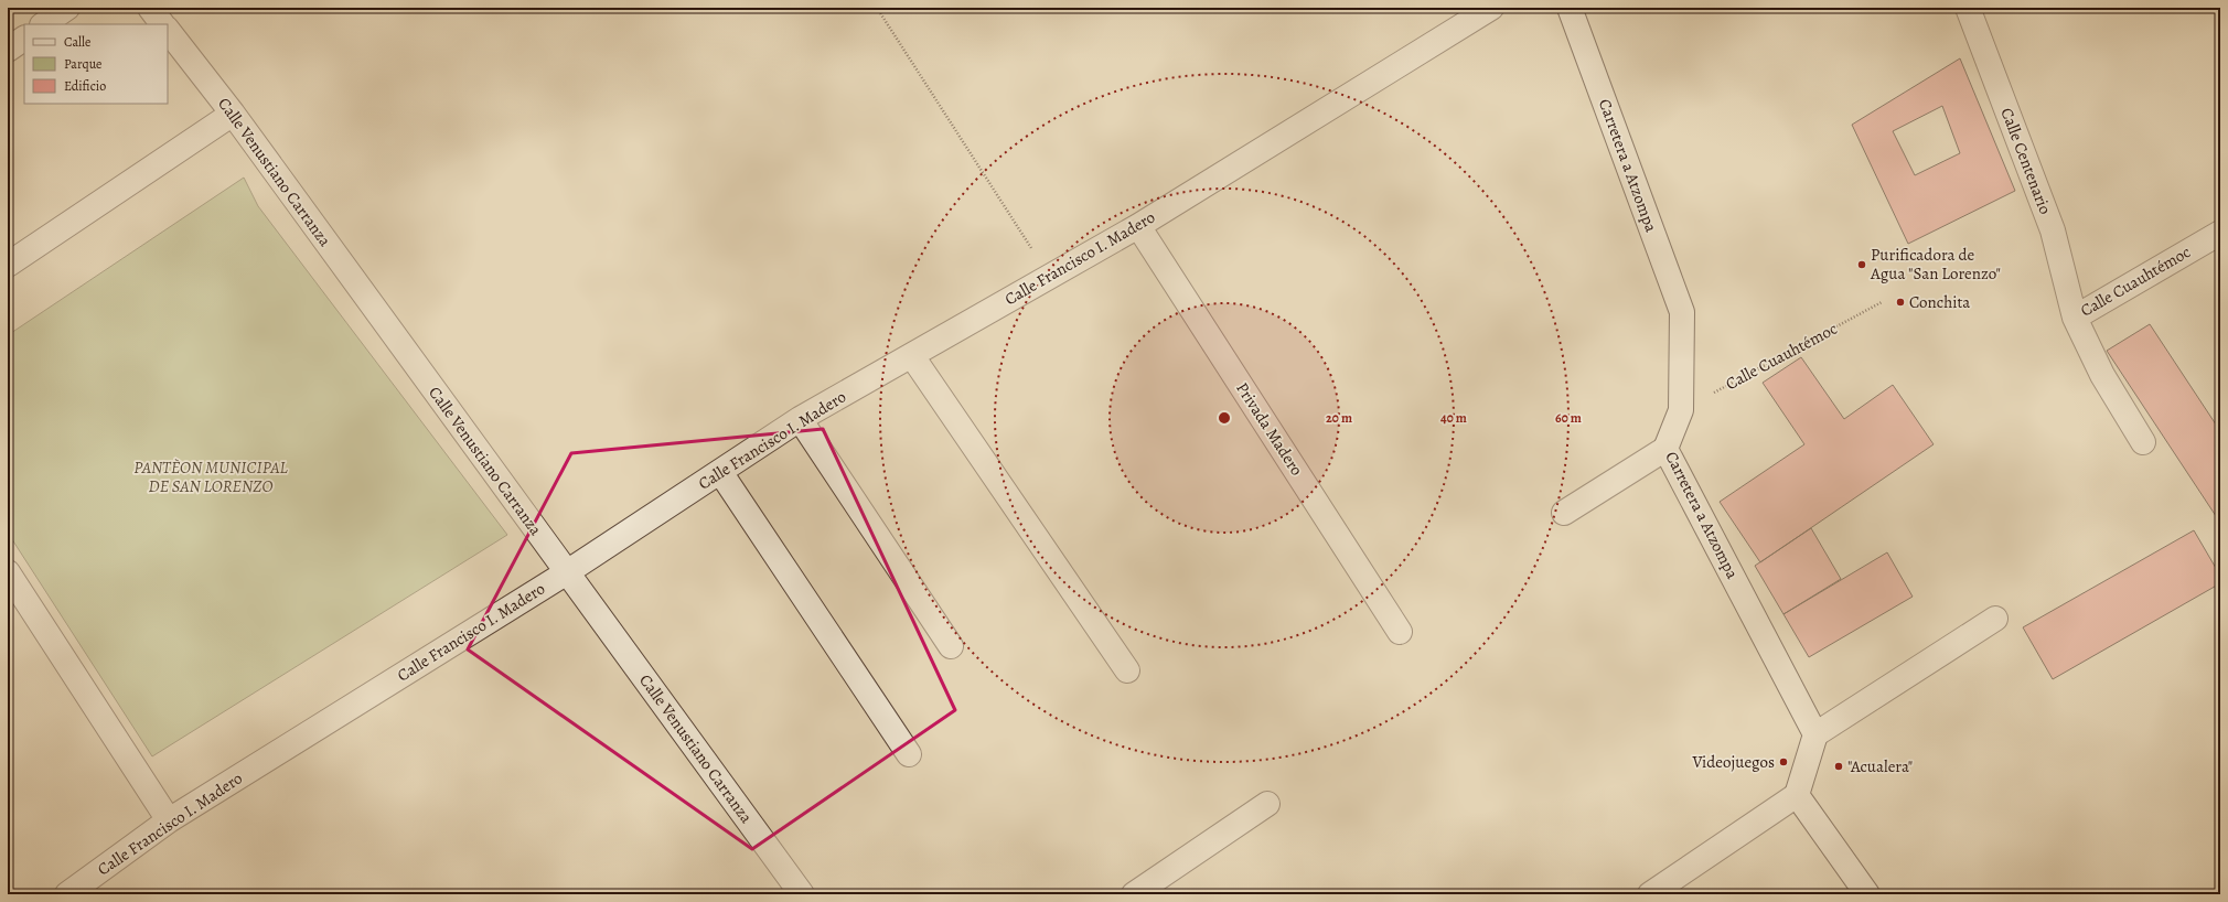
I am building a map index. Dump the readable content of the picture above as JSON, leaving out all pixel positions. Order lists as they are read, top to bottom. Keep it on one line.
{"streets":{"street":["Calle Centenario","Carretera a Atzompa","Calle Venustiano Carranza","Calle Francisco I. Madero","Calle Cuauhtémoc","Privada Madero"]},"crossings":[["Calle Centenario","Calle Cuauhtémoc"],["Carretera a Atzompa","Calle Cuauhtémoc"],["Calle Venustiano Carranza","Calle Francisco I. Madero"],["Calle Francisco I. Madero","Privada Madero"]],"parks":["PANTÈON MUNICIPAL DE SAN LORENZO"],"places":["Purificadora de Agua \"San Lorenzo\"","Conchita","Videojuegos","\"Acualera\""],"legend":["Calle","Parque","Edificio"],"rings":["20 m","40 m","60 m"]}
